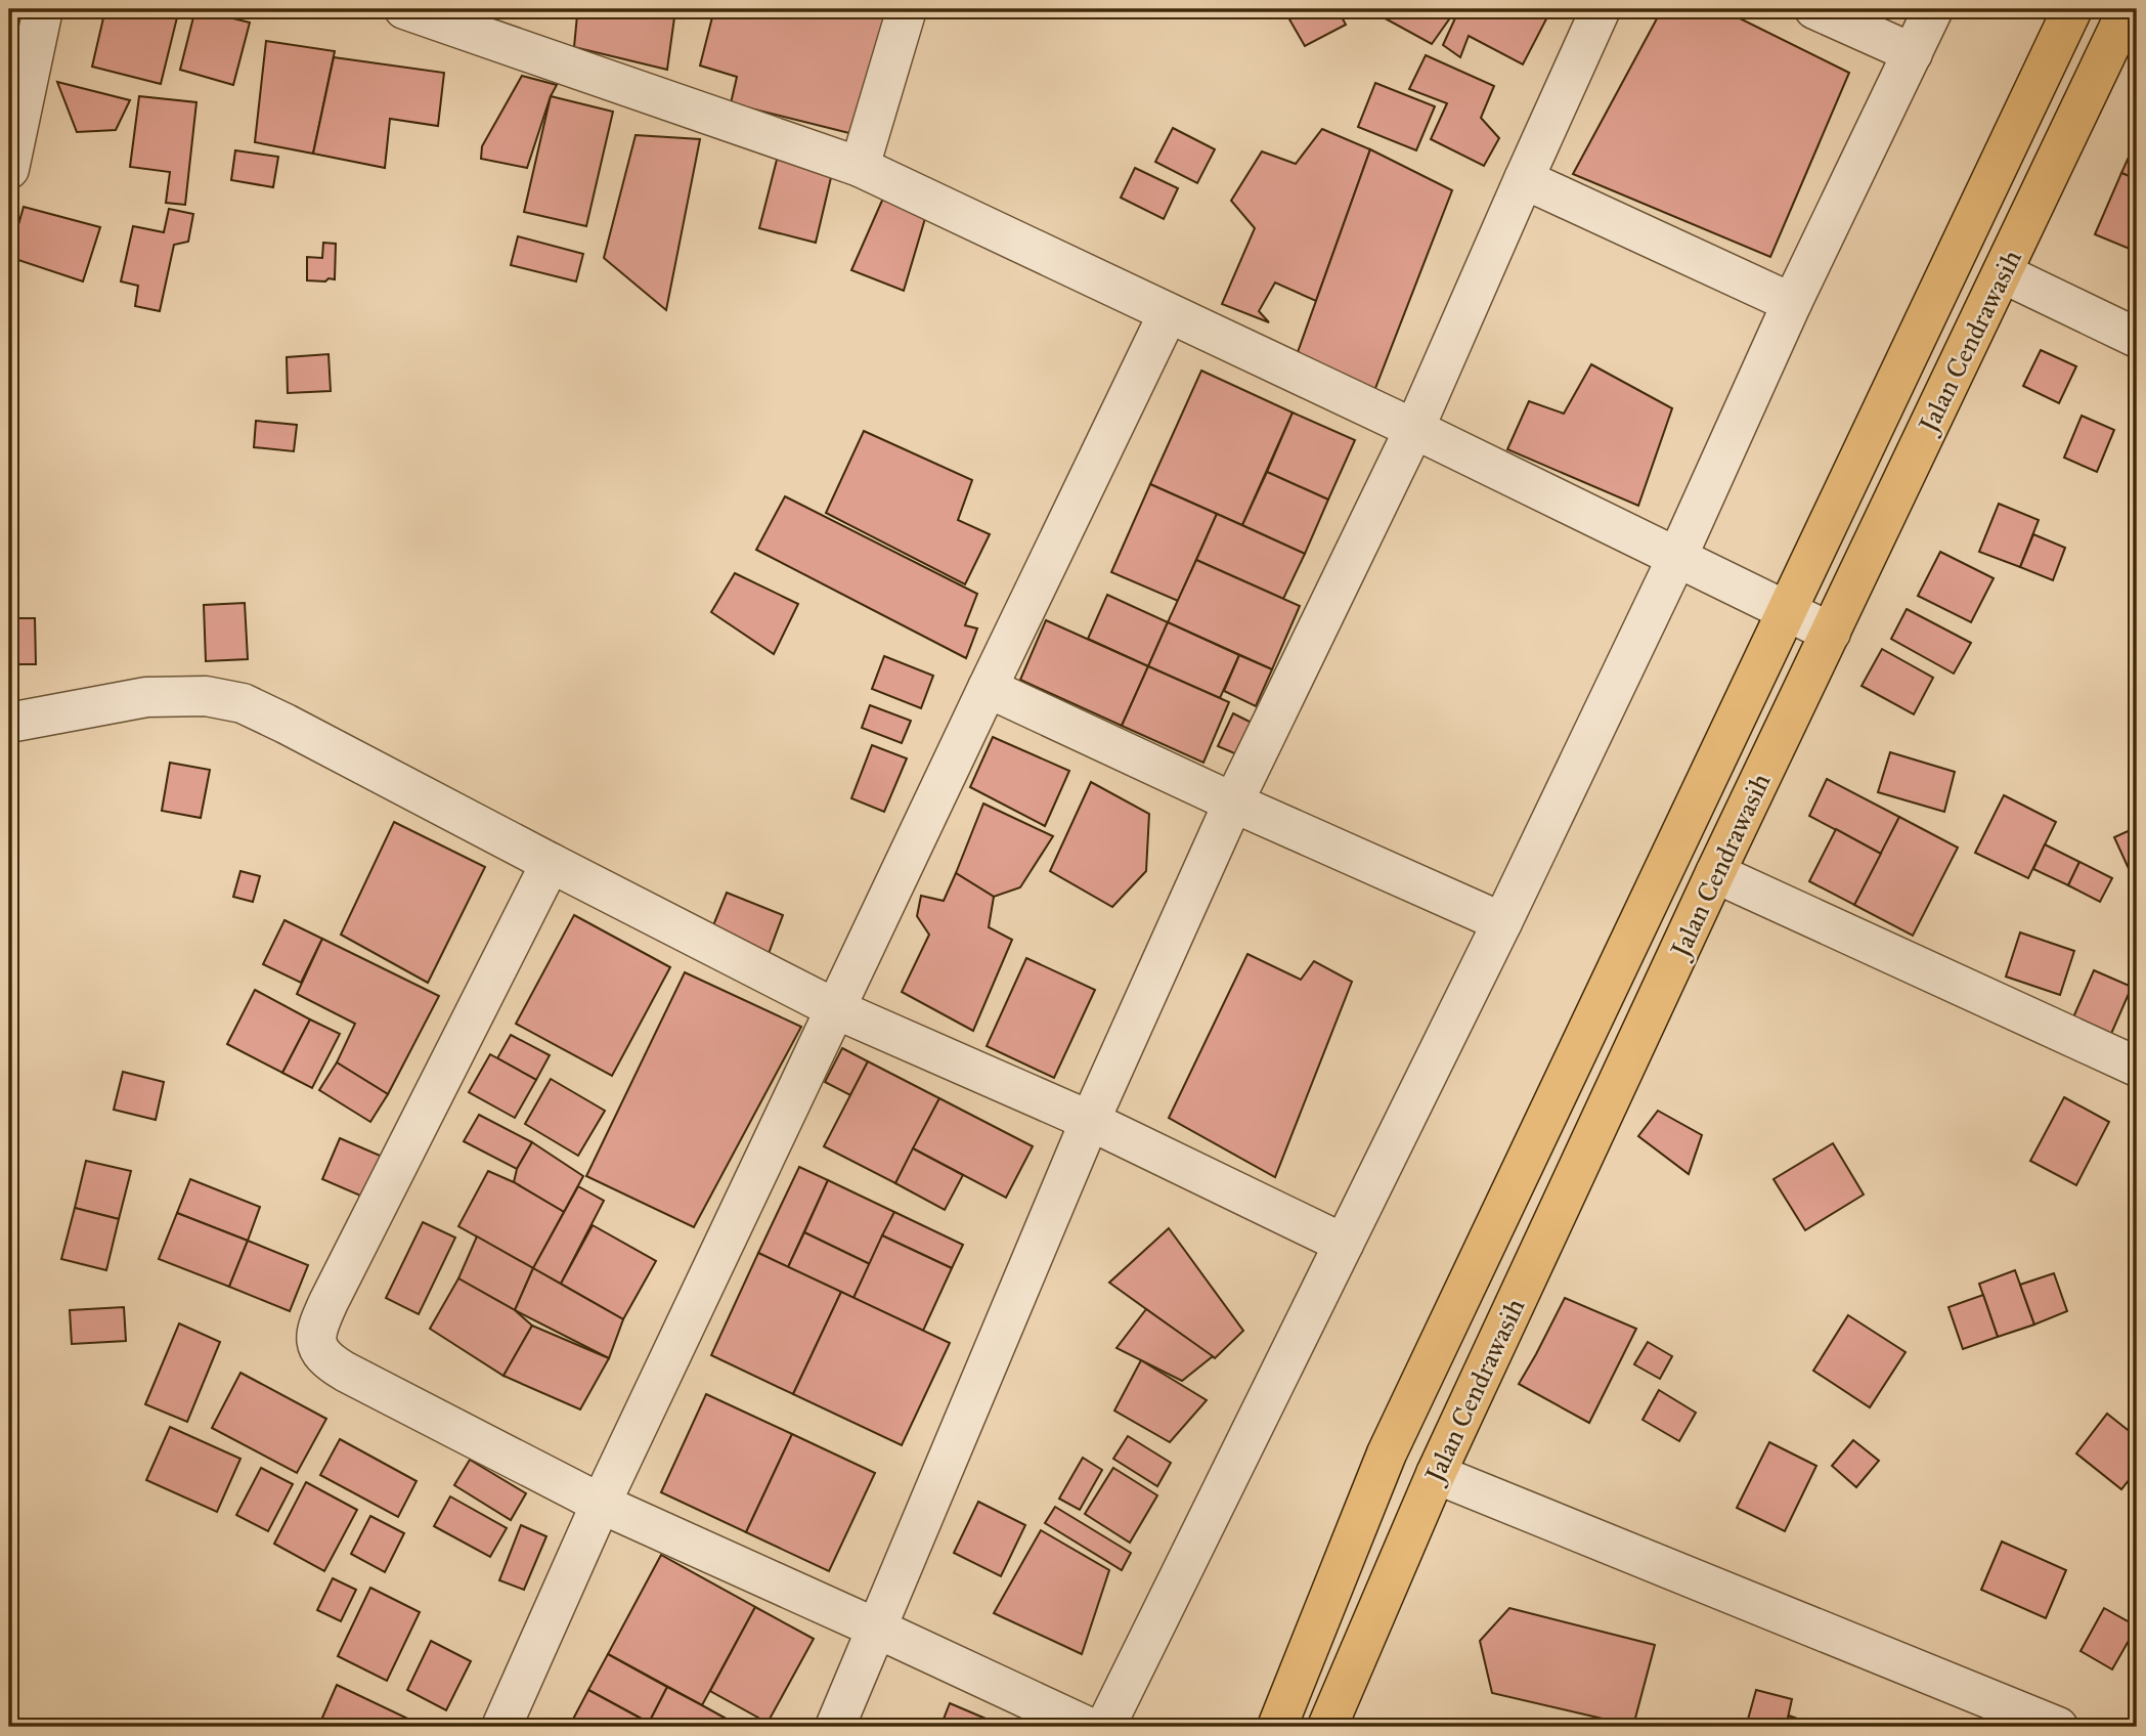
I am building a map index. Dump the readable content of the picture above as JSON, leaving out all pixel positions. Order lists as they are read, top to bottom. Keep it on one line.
{"streets":{"main road":["Jalan Cendrawasih"]}}
